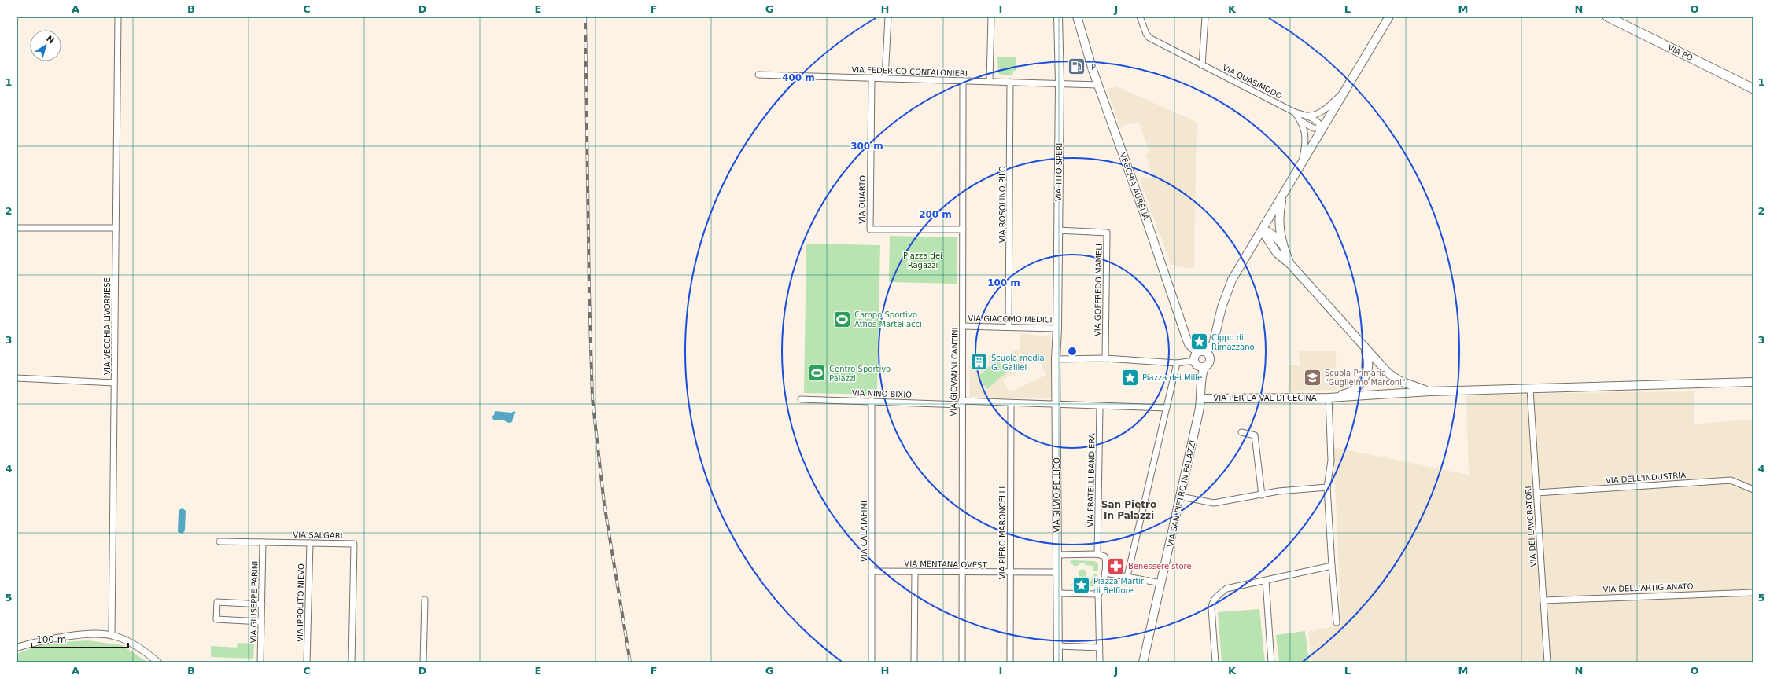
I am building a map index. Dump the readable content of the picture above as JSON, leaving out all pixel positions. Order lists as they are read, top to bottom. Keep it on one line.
{"streets":{"main road":["VIA PO","VIA TITO SPERI","VECCHIA AURELIA","VIA PER LA VAL DI CECINA","VIA SAN PIETRO IN PALAZZI","VIA SILVIO PELLICO"],"street":["VIA FEDERICO CONFALONIERI","VIA QUASIMODO","VIA QUARTO","VIA ROSOLINO PILO","VIA GOFFREDO MAMELI","VIA GIACOMO MEDICI","VIA VECCHIA LIVORNESE","VIA GIOVANNI CANTINI","VIA NINO BIXIO","VIA DELL'INDUSTRIA","VIA FRATELLI BANDIERA","VIA DEI LAVORATORI","VIA CALATAFIMI","VIA PIERO MARONCELLI","VIA SALGARI","VIA MENTANA OVEST","VIA DELL'ARTIGIANATO","VIA GIUSEPPE PARINI","VIA IPPOLITO NIEVO"]},"crossings":[["VIA FEDERICO CONFALONIERI","VIA TITO SPERI"],["VIA FEDERICO CONFALONIERI","VECCHIA AURELIA"],["VIA FEDERICO CONFALONIERI","VIA QUARTO"],["VIA FEDERICO CONFALONIERI","VIA ROSOLINO PILO"],["VIA FEDERICO CONFALONIERI","VIA GIOVANNI CANTINI"],["VIA TITO SPERI","VIA GOFFREDO MAMELI"],["VIA TITO SPERI","VIA GIACOMO MEDICI"],["VIA TITO SPERI","VIA SILVIO PELLICO"],["VIA QUARTO","VIA GIOVANNI CANTINI"],["VIA ROSOLINO PILO","VIA GIACOMO MEDICI"],["VIA GIACOMO MEDICI","VIA GIOVANNI CANTINI"],["VIA GIACOMO MEDICI","VIA SILVIO PELLICO"],["VIA GIOVANNI CANTINI","VIA NINO BIXIO"],["VIA GIOVANNI CANTINI","VIA MENTANA OVEST"],["VIA NINO BIXIO","VIA SILVIO PELLICO"],["VIA NINO BIXIO","VIA CALATAFIMI"],["VIA NINO BIXIO","VIA PIERO MARONCELLI"],["VIA PER LA VAL DI CECINA","VIA SAN PIETRO IN PALAZZI"],["VIA DELL'INDUSTRIA","VIA DEI LAVORATORI"],["VIA SILVIO PELLICO","VIA MENTANA OVEST"],["VIA DEI LAVORATORI","VIA DELL'ARTIGIANATO"],["VIA CALATAFIMI","VIA MENTANA OVEST"],["VIA PIERO MARONCELLI","VIA MENTANA OVEST"],["VIA SALGARI","VIA GIUSEPPE PARINI"],["VIA SALGARI","VIA IPPOLITO NIEVO"]],"districts":["San Pietro In Palazzi"],"parks":["Piazza dei Ragazzi"],"places":{"fuel station":["IP"],"sports":["Campo Sportivo Athos Martellacci","Centro Sportivo Palazzi"],"place":["Cippo di Rimazzano","Piazza dei Mille","Piazza Martiri di Belfiore"],"building":["Scuola media G. Galilei"],"school or university":["Scuola Primaria \"Guglielmo Marconi\""],"pharmacy":["Benessere store"]},"scale_bar":"100 m","north":"top right","grid":{"columns":["A","B","C","D","E","F","G","H","I","J","K","L","M","N","O"],"rows":["1","2","3","4","5"]},"rings":["400 m","300 m","200 m","100 m"]}
